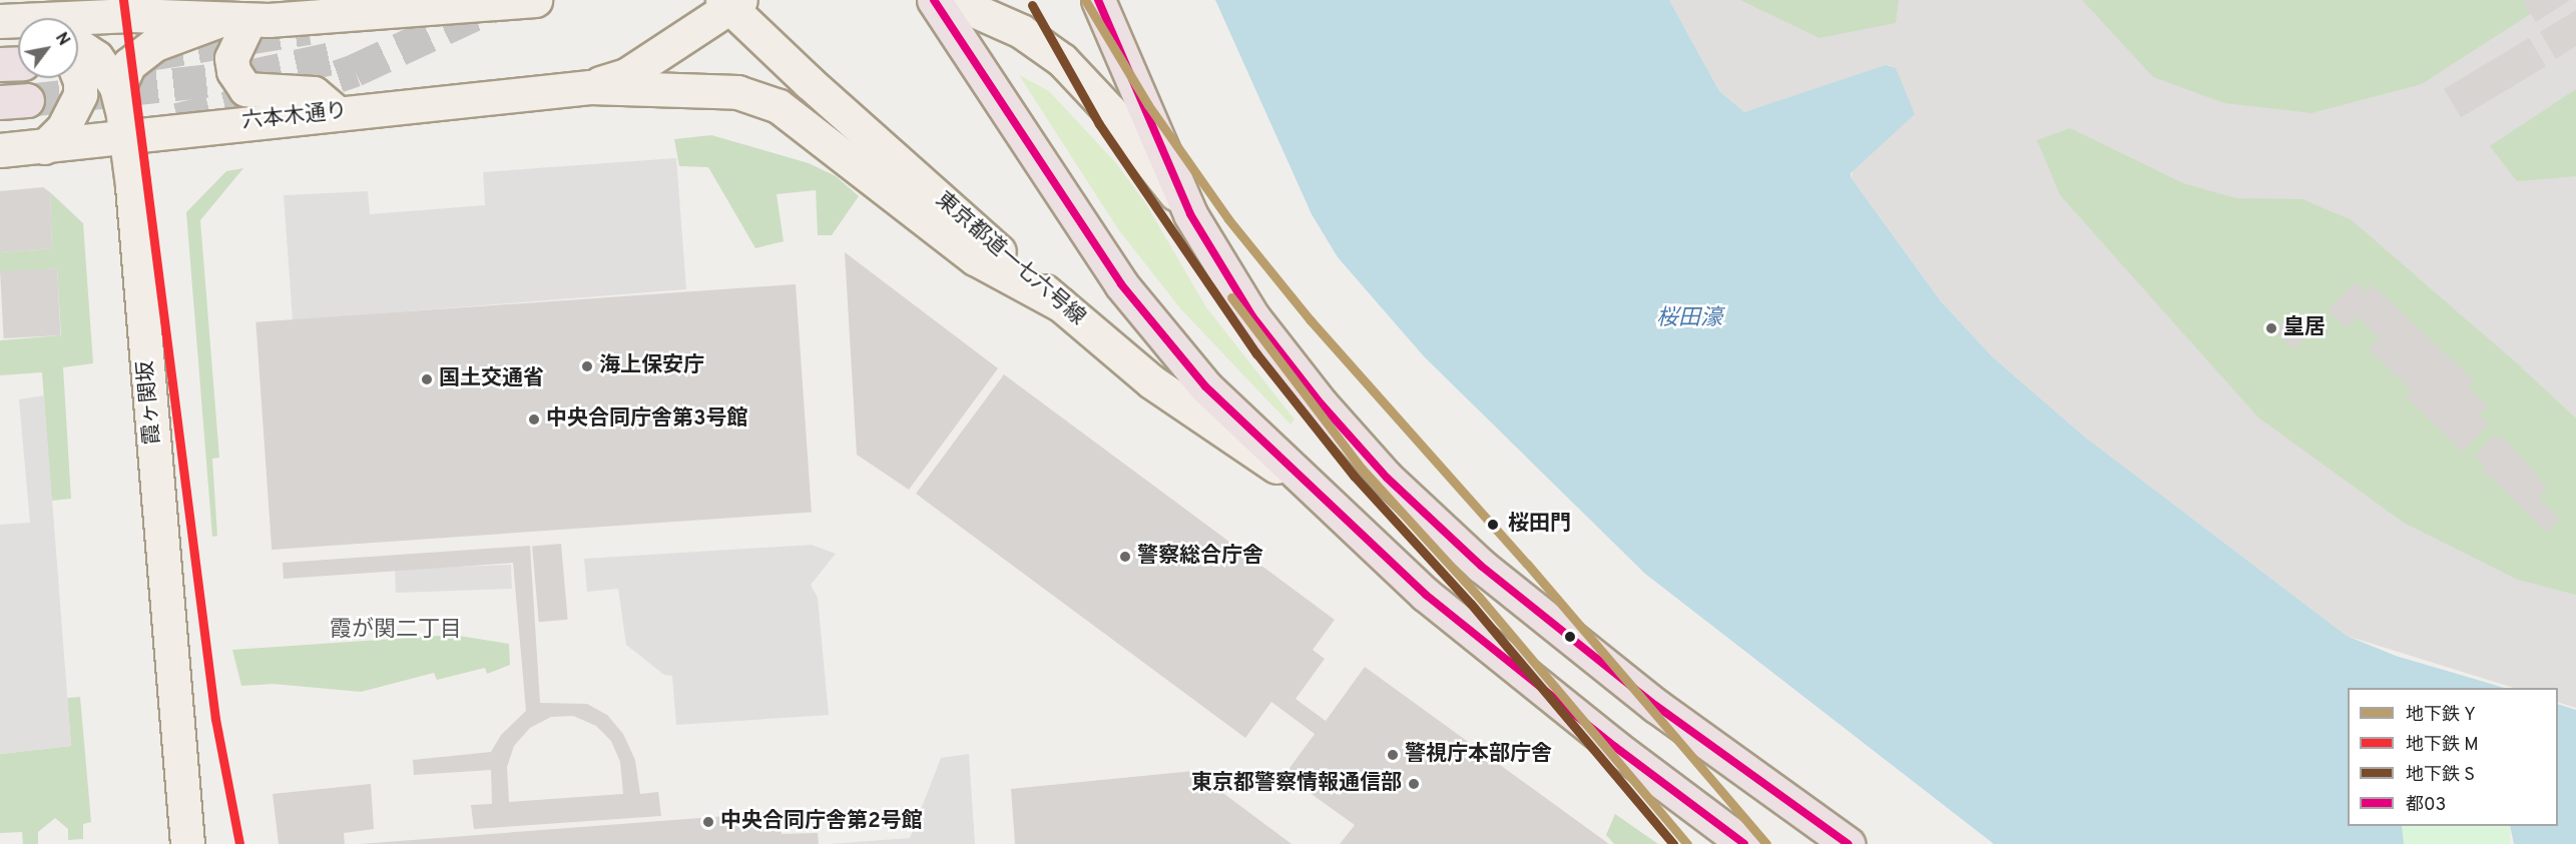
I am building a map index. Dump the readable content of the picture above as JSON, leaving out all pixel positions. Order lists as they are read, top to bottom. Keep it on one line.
{"streets":{"main road":["六本木通り","東京都道一七六号線","霞ヶ関坂"]},"crossings":[["六本木通り","霞ヶ関坂"]],"districts":["霞が関二丁目"],"water":["桜田濠"],"places":["皇居","海上保安庁","国土交通省","中央合同庁舎第3号館","桜田門","警察総合庁舎","警視庁本部庁舎","東京都警察情報通信部","中央合同庁舎第2号館"],"lines":["metro line Y","metro line M","transit line 都03","metro line S"],"legend":["地下鉄 Y","地下鉄 M","地下鉄 S","都03"],"north":"top right"}
